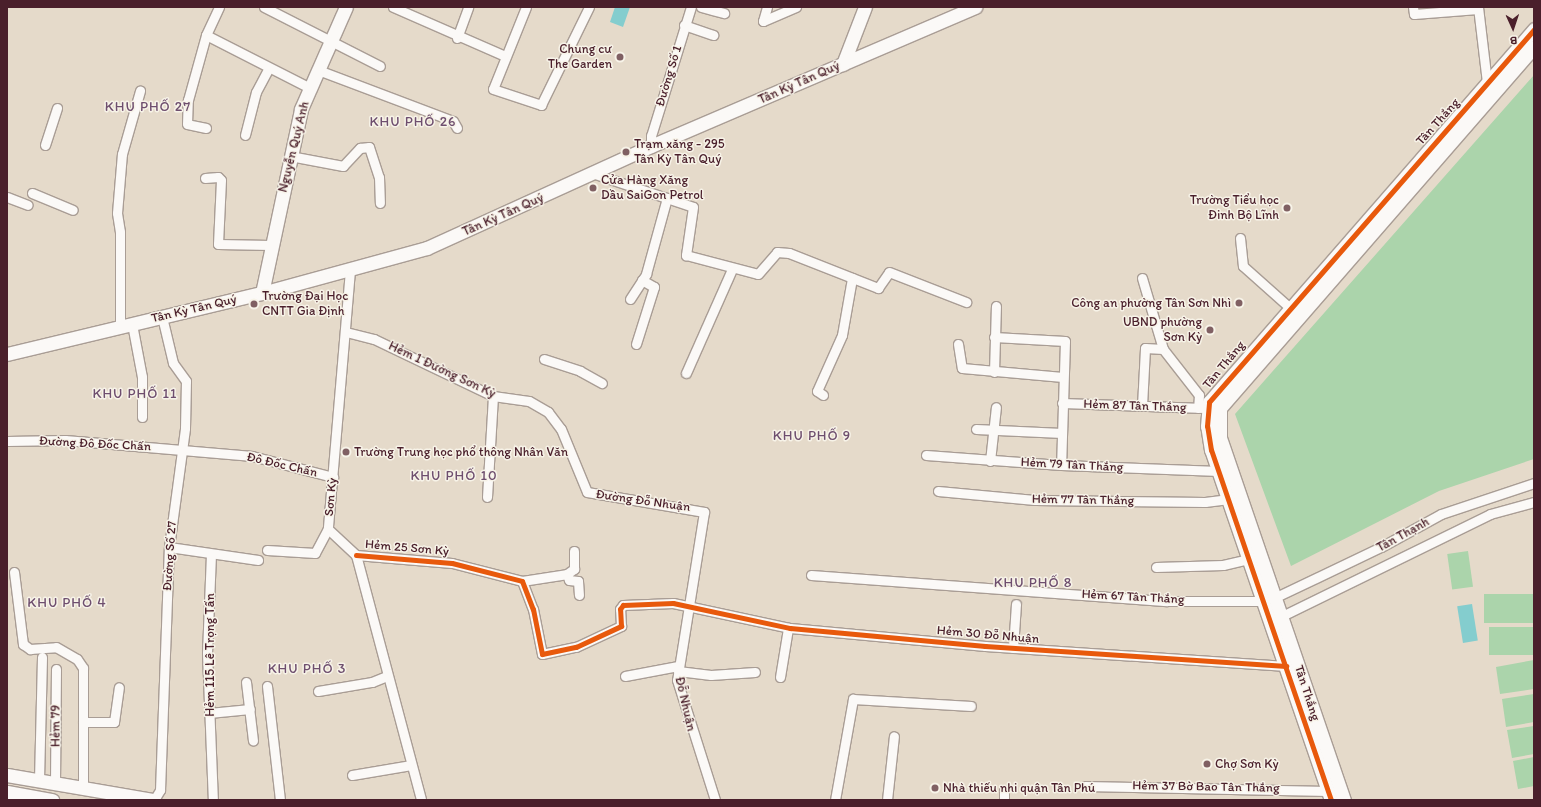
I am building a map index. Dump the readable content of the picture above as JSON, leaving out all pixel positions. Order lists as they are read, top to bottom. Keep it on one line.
{"streets":{"street":["Đường Số 1","Tân Kỳ Tân Quý","Tân Thắng","Nguyễn Quý Anh","Hẻm 1 Đường Sơn Kỳ","Hẻm 87 Tân Thắng","Đường Đô Đốc Chấn","Đô Đốc Chấn","Hẻm 79 Tân Thắng","Sơn Kỳ","Hẻm 77 Tân Thắng","Đường Đỗ Nhuận","Tân Thạnh","Hẻm 25 Sơn Kỳ","Đường Số 27","Hẻm 67 Tân Thắng","Hẻm 30 Đỗ Nhuận","Hẻm 115 Lê Trọng Tấn","Đỗ Nhuận","Hẻm 79","Hẻm 37 Bờ Bao Tân Thắng"]},"crossings":[["Đường Số 1","Tân Kỳ Tân Quý"],["Tân Kỳ Tân Quý","Nguyễn Quý Anh"],["Tân Kỳ Tân Quý","Sơn Kỳ"],["Tân Kỳ Tân Quý","Đường Số 27"],["Tân Thắng","Hẻm 87 Tân Thắng"],["Tân Thắng","Hẻm 79 Tân Thắng"],["Tân Thắng","Hẻm 77 Tân Thắng"],["Tân Thắng","Tân Thạnh"],["Tân Thắng","Hẻm 67 Tân Thắng"],["Tân Thắng","Hẻm 30 Đỗ Nhuận"],["Tân Thắng","Hẻm 37 Bờ Bao Tân Thắng"],["Hẻm 1 Đường Sơn Kỳ","Sơn Kỳ"],["Hẻm 1 Đường Sơn Kỳ","Đường Đỗ Nhuận"],["Đường Đô Đốc Chấn","Đô Đốc Chấn"],["Đường Đô Đốc Chấn","Đường Số 27"],["Đô Đốc Chấn","Sơn Kỳ"],["Đô Đốc Chấn","Đường Số 27"],["Sơn Kỳ","Hẻm 25 Sơn Kỳ"],["Đường Đỗ Nhuận","Hẻm 30 Đỗ Nhuận"],["Đường Đỗ Nhuận","Đỗ Nhuận"],["Tân Thạnh","Hẻm 67 Tân Thắng"],["Hẻm 25 Sơn Kỳ","Hẻm 30 Đỗ Nhuận"],["Hẻm 30 Đỗ Nhuận","Đỗ Nhuận"]],"districts":["KHU PHỐ 27","KHU PHỐ 26","KHU PHỐ 11","KHU PHỐ 9","KHU PHỐ 10","KHU PHỐ 8","KHU PHỐ 4","KHU PHỐ 3"],"places":["Chung cư The Garden","Trạm xăng - 295 Tân Kỳ Tân Quý","Cửa Hàng Xăng Dầu SaiGon Petrol","Trường Tiểu học Đinh Bộ Lĩnh","Công an phường Tân Sơn Nhì","Trường Đại Học CNTT Gia Định","UBND phường Sơn Kỳ","Trường Trung học phổ thông Nhân Văn","Chợ Sơn Kỳ","Nhà thiếu nhi quận Tân Phú"],"north":"bottom"}
